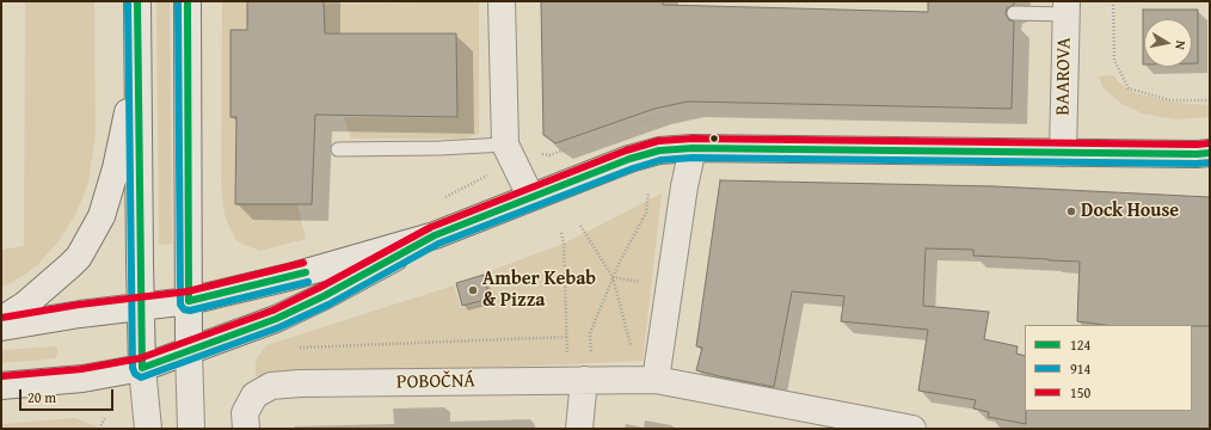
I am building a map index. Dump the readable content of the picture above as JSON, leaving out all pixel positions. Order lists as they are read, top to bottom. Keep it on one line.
{"streets":{"street":["BAAROVA","POBOČNÁ"]},"places":["Dock House","Amber Kebab & Pizza"],"lines":["transit line 124","transit line 914","transit line 150"],"legend":["124","914","150"],"scale_bar":"20 m","north":"right"}
